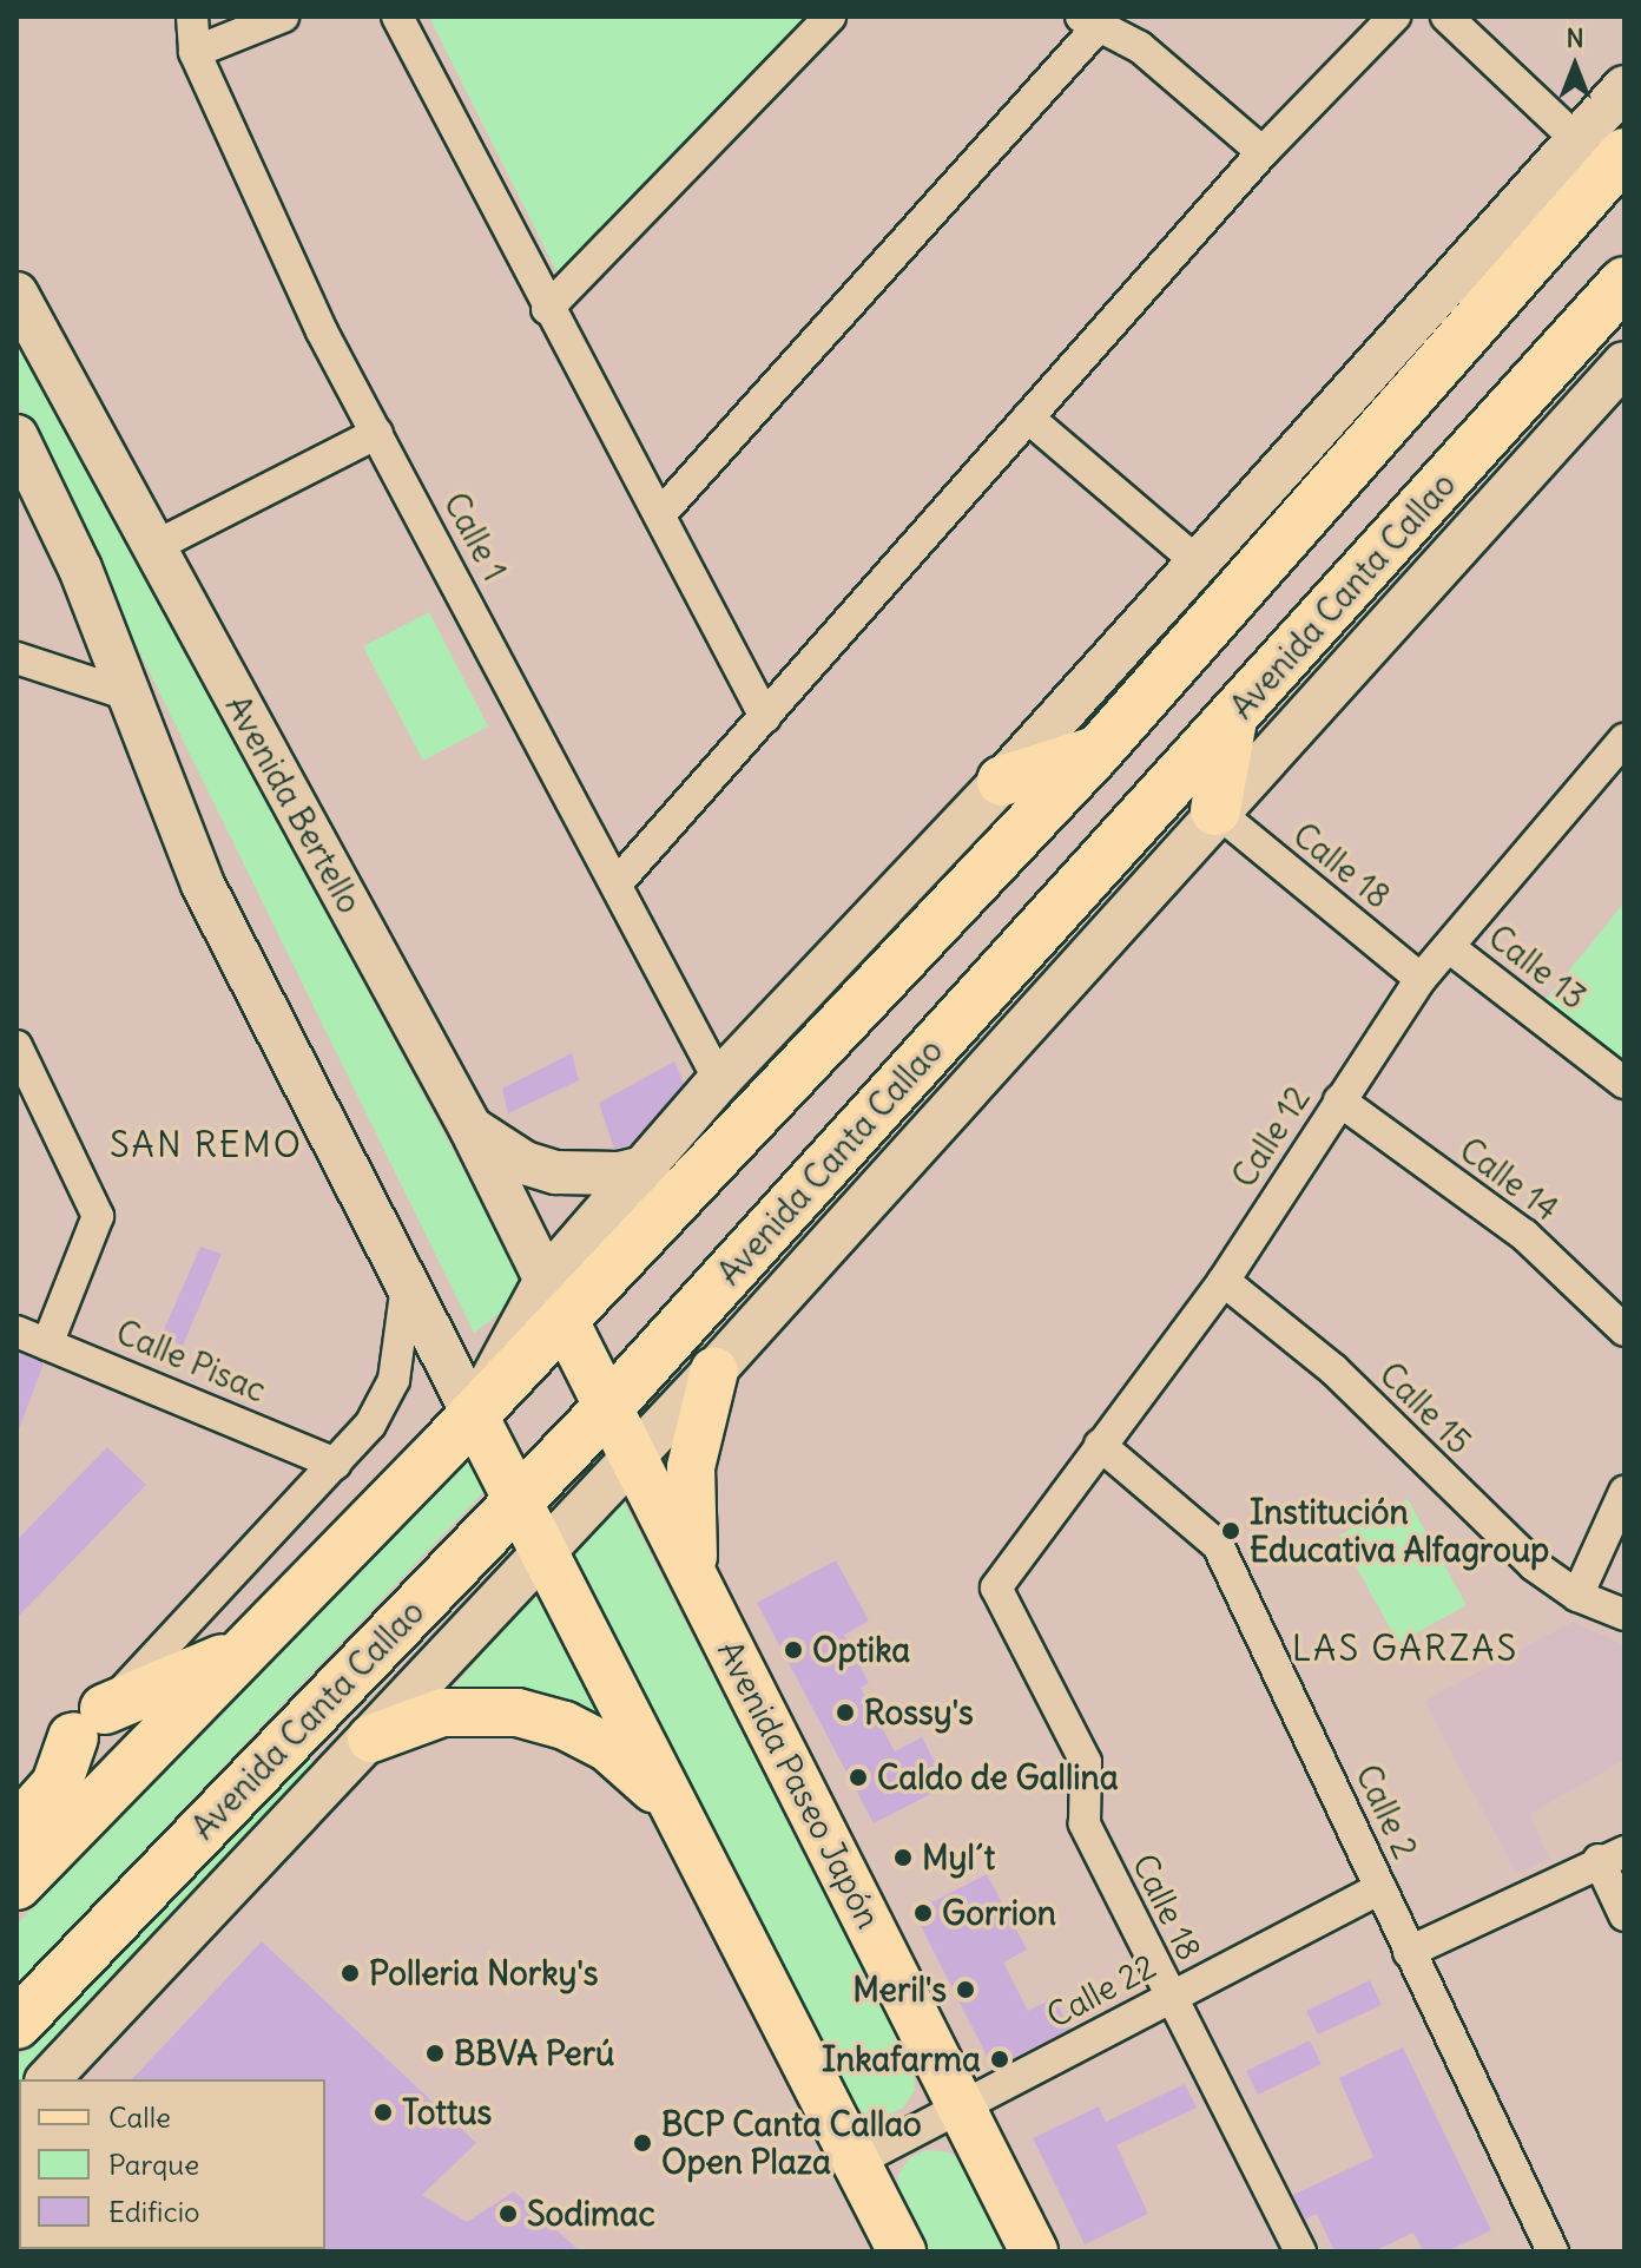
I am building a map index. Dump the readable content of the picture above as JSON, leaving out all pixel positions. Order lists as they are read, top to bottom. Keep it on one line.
{"streets":{"highway":["Avenida Canta Callao"],"main road":["Avenida Bertello","Avenida Paseo Japón"],"street":["Calle 1","Calle 18","Calle 13","Calle 12","Calle 14","Calle Pisac","Calle 15","Calle 2","Calle 22"]},"crossings":[["Avenida Canta Callao","Calle 18"],["Avenida Canta Callao","Avenida Paseo Japón"],["Avenida Bertello","Avenida Paseo Japón"],["Calle 18","Calle 12"],["Calle 18","Calle 22"],["Calle 13","Calle 12"],["Calle 12","Calle 14"],["Calle 12","Calle 15"],["Calle 12","Calle 2"],["Avenida Paseo Japón","Calle 22"],["Calle 2","Calle 22"]],"districts":["SAN REMO","LAS GARZAS"],"places":["Institución Educativa Alfagroup","Optika","Rossy's","Caldo de Gallina","Myl´t","Gorrion","Polleria Norky's","Meril's","BBVA Perú","Inkafarma","Tottus","BCP Canta Callao Open Plaza","Sodimac"],"legend":["Calle","Parque","Edificio"],"north":"top"}
